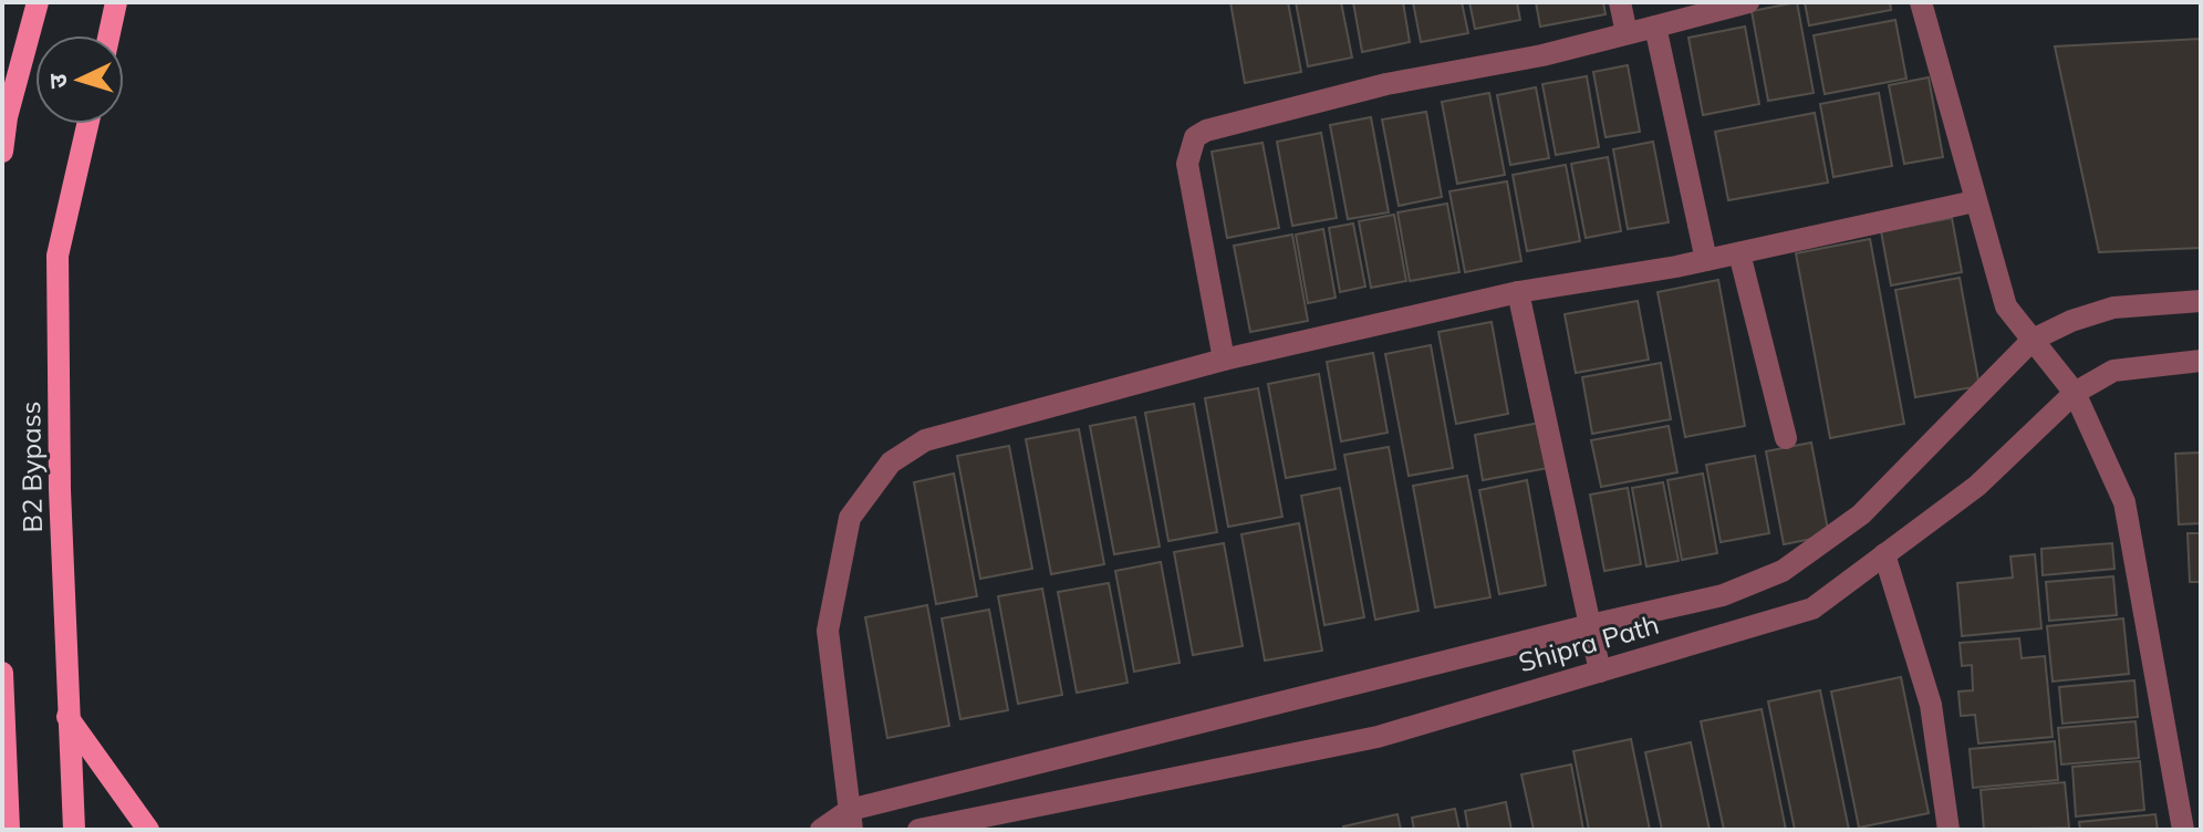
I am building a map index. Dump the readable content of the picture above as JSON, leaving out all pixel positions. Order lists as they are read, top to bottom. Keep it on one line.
{"streets":{"main road":["B2 Bypass"],"street":["Shipra Path"]},"north":"left"}
